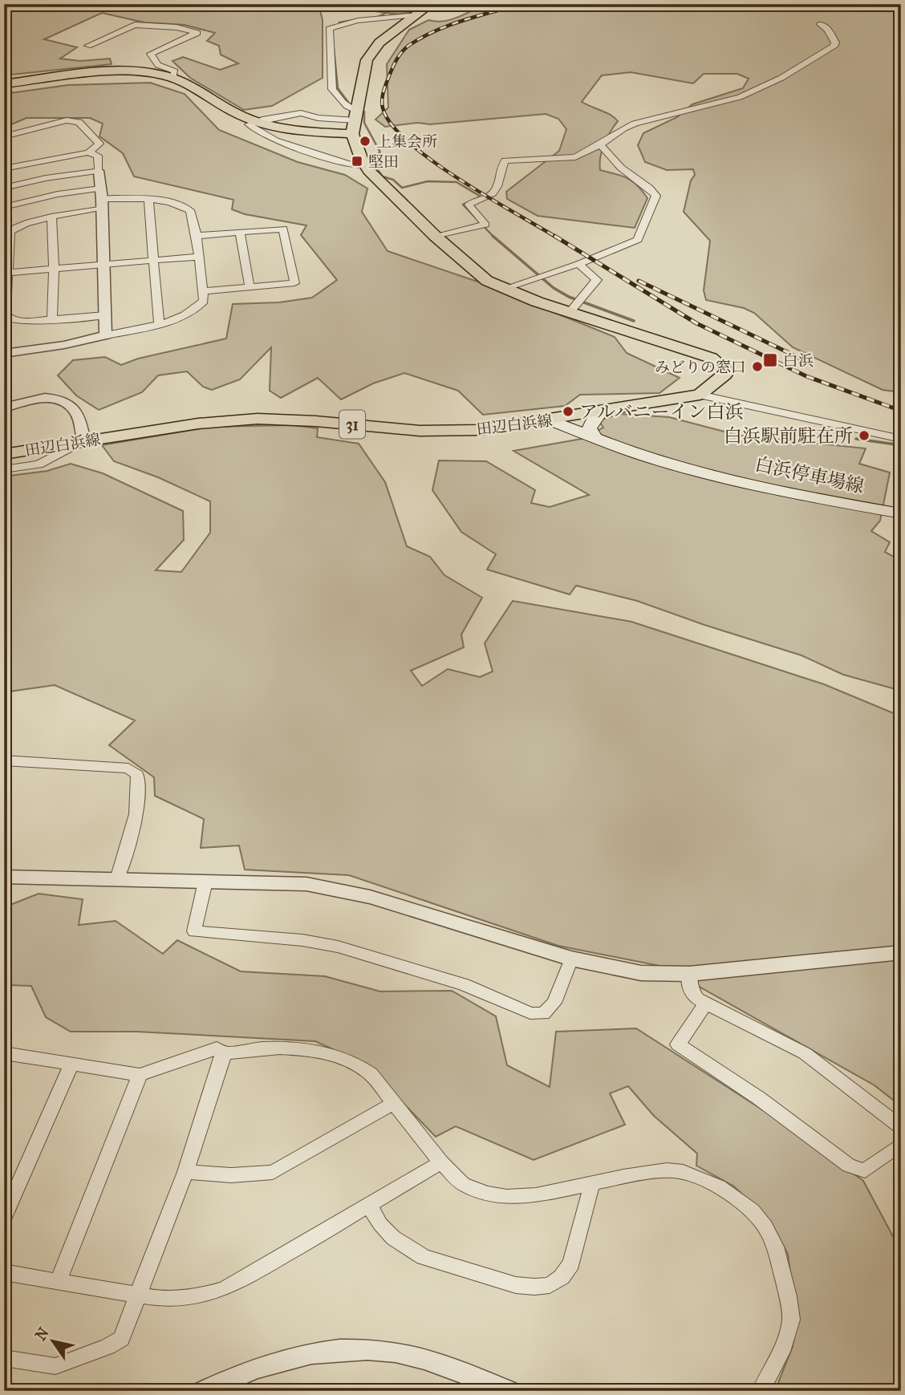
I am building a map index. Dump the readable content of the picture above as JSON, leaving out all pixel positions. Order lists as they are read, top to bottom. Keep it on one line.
{"streets":{"main road":["31","田辺白浜線","白浜停車場線"]},"crossings":[["田辺白浜線","白浜停車場線"]],"places":{"other":["上集会所","みどりの窓口","アルバニーイン白浜","白浜駅前駐在所"],"transit":["堅田","白浜"]},"north":"top left"}
